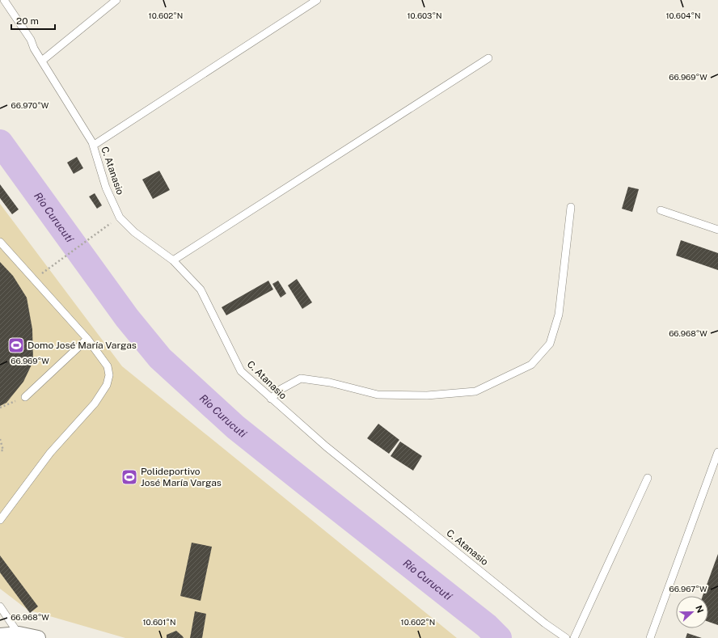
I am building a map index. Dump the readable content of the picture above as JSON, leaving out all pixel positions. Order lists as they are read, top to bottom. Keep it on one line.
{"streets":{"lane":["C. Atanasio"]},"water":["Río Curucutí"],"places":{"sports":["Domo José María Vargas","Polideportivo José María Vargas"]},"scale_bar":"20 m","north":"right","coordinates":["10.604°N","10.602°N","10.603°N","66.969°W","66.970°W","66.968°W","66.967°W","10.601°N"]}
